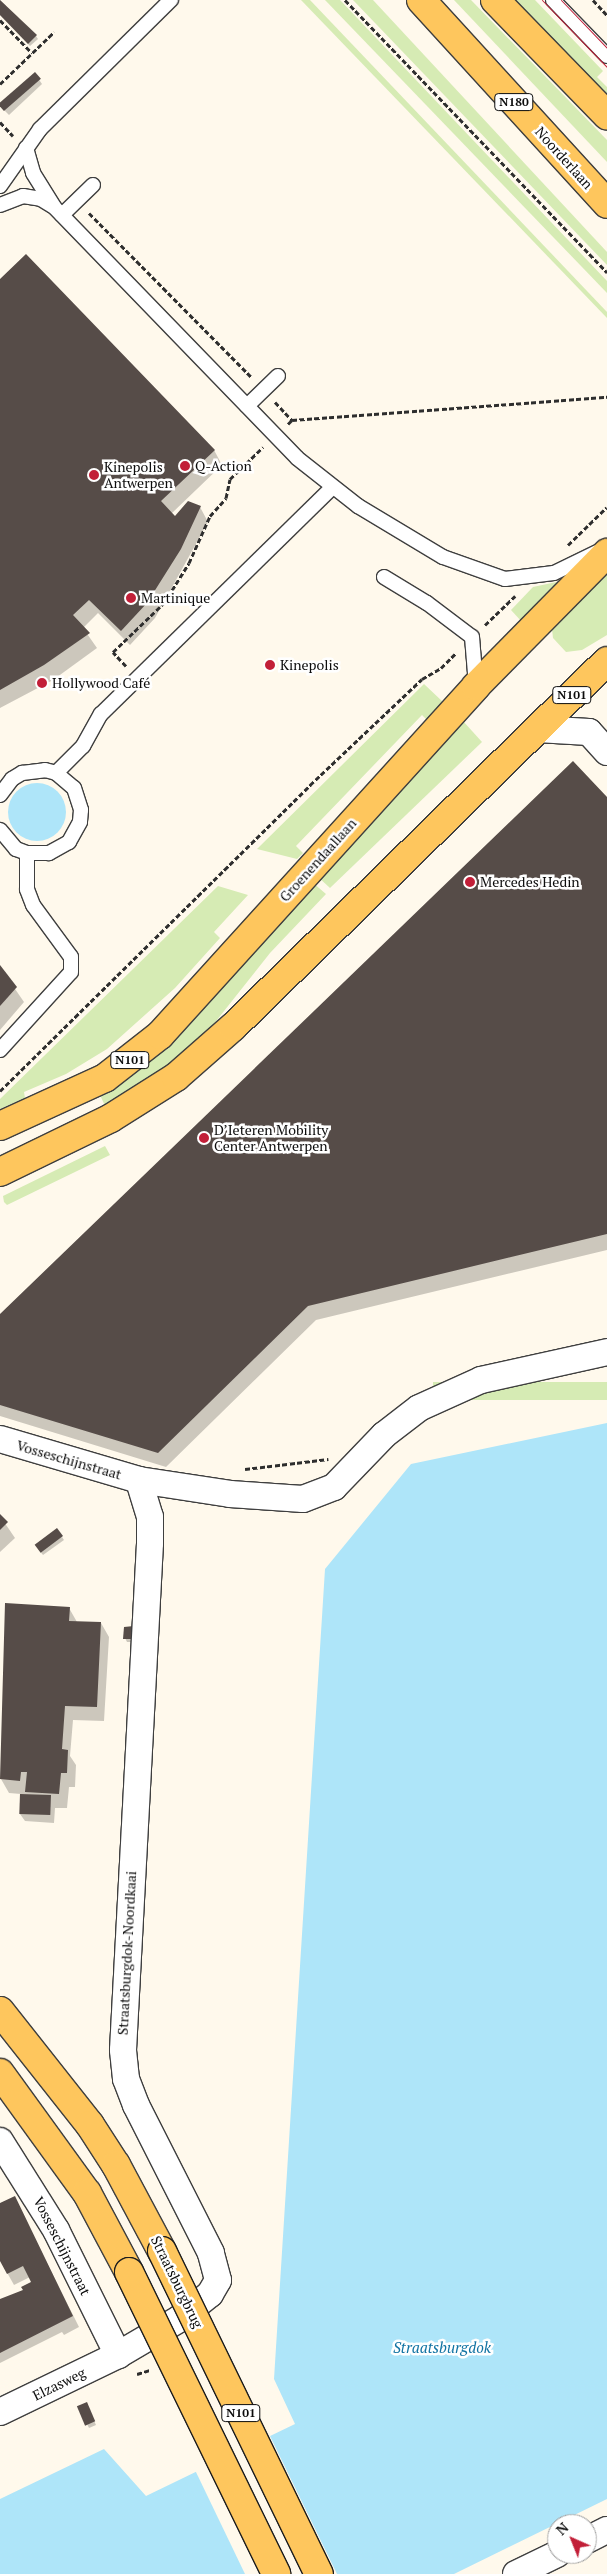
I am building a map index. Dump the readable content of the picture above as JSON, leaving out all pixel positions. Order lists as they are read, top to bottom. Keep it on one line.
{"streets":{"main road":["N180","Noorderlaan","N101","Groenendaallaan","Straatsburgbrug"],"street":["Vosseschijnstraat","Straatsburgdok-Noordkaai","Elzasweg"]},"crossings":[["Vosseschijnstraat","Straatsburgdok-Noordkaai"],["Vosseschijnstraat","Elzasweg"],["Straatsburgdok-Noordkaai","Elzasweg"]],"water":["Straatsburgdok"],"places":["Q-Action","Kinepolis Antwerpen","Martinique","Kinepolis","Hollywood Café","Mercedes Hedin","D’Ieteren Mobility Center Antwerpen"],"north":"top left"}
